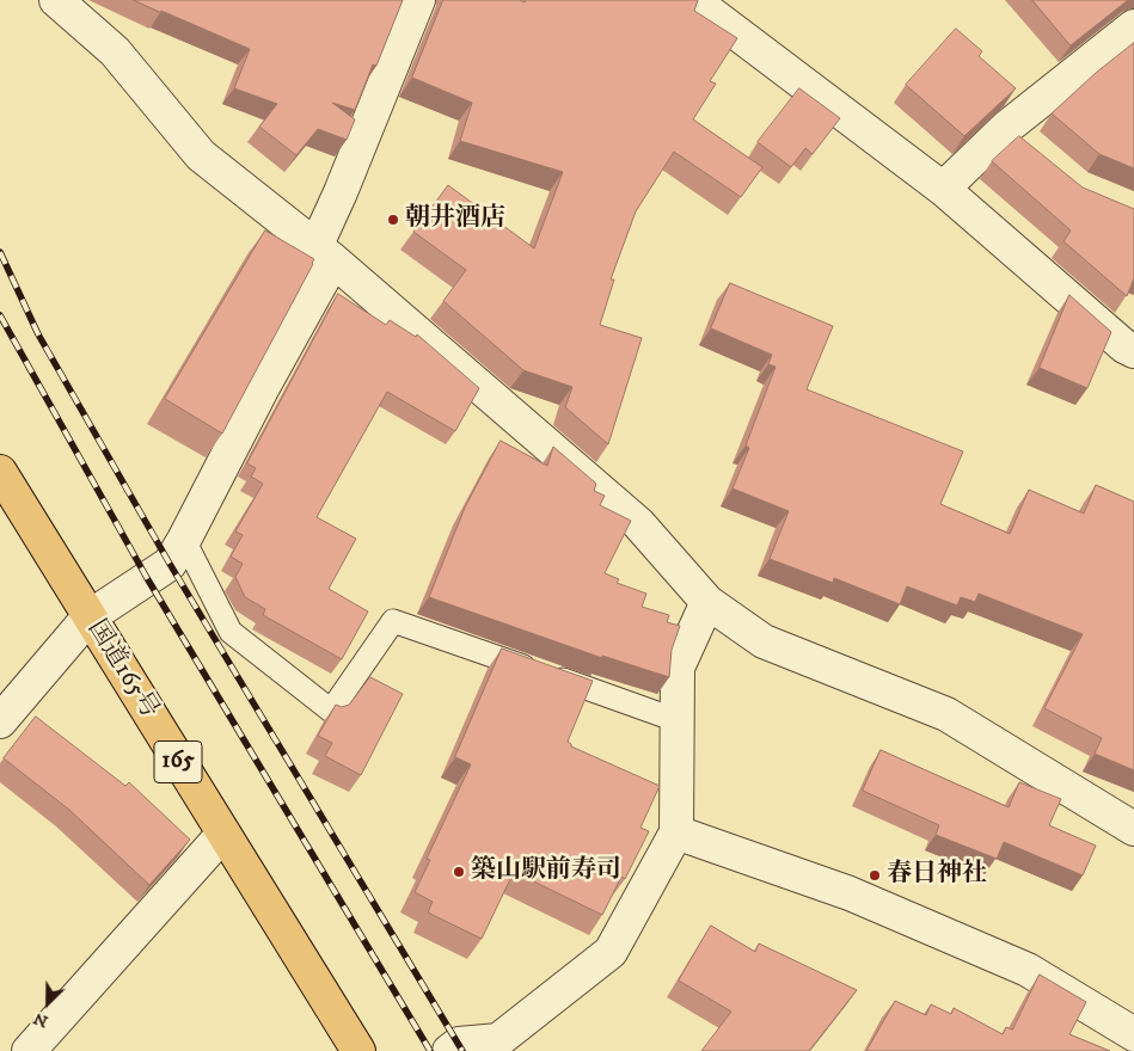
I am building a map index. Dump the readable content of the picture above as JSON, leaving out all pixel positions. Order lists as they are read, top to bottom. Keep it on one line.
{"streets":{"highway":["国道165号","165"]},"places":["朝井酒店","築山駅前寿司","春日神社"],"north":"bottom left"}
